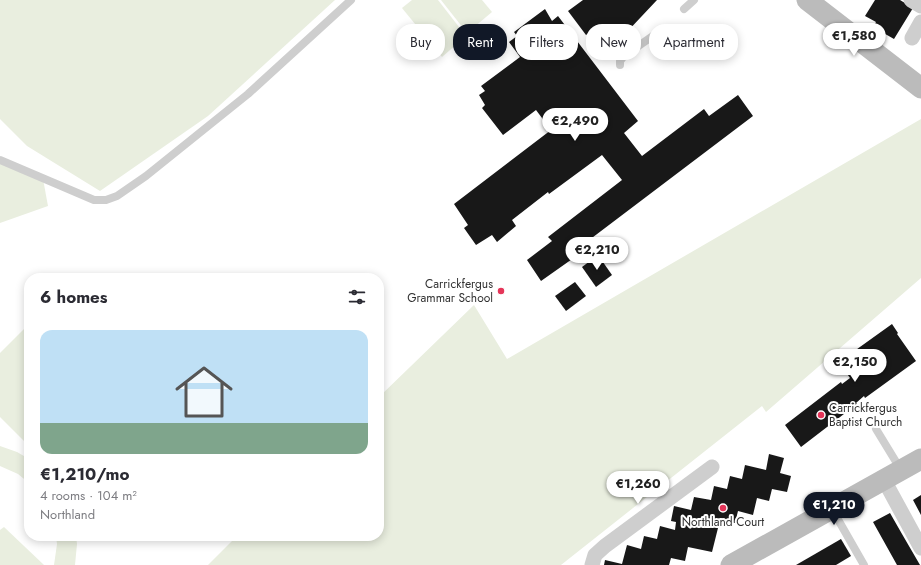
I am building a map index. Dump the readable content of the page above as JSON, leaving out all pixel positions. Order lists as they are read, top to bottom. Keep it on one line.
{"places":["Carrickfergus Grammar School","Carrickfergus Baptist Church","Northland Court"],"page":{"price":["€1,580","€2,490","€2,210","€2,150","€1,260","€1,210"],"chip":["Buy","Rent","Filters","New","Apartment"],"heading":"6 homes","list":[{"name":"€1,210/mo","note":"4 rooms · 104 m² · Northland"}]}}
